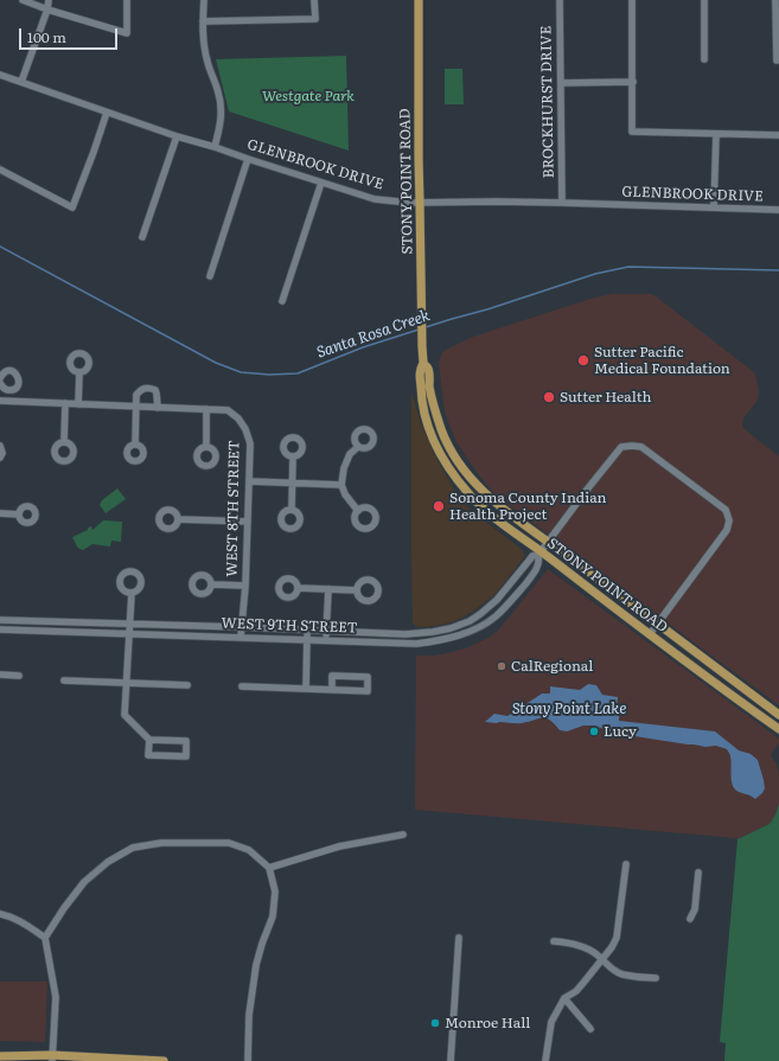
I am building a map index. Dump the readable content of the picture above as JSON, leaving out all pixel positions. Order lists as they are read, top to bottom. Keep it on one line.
{"streets":{"main road":["STONY POINT ROAD"],"street":["BROCKHURST DRIVE","GLENBROOK DRIVE","WEST 8TH STREET","WEST 9TH STREET"]},"crossings":[["BROCKHURST DRIVE","GLENBROOK DRIVE"],["GLENBROOK DRIVE","STONY POINT ROAD"],["STONY POINT ROAD","WEST 9TH STREET"],["WEST 8TH STREET","WEST 9TH STREET"]],"water":["Santa Rosa Creek","Stony Point Lake"],"parks":["Westgate Park"],"places":["Sutter Pacific Medical Foundation","Sutter Health","Sonoma County Indian Health Project","CalRegional","Lucy","Monroe Hall"],"scale_bar":"100 m"}
